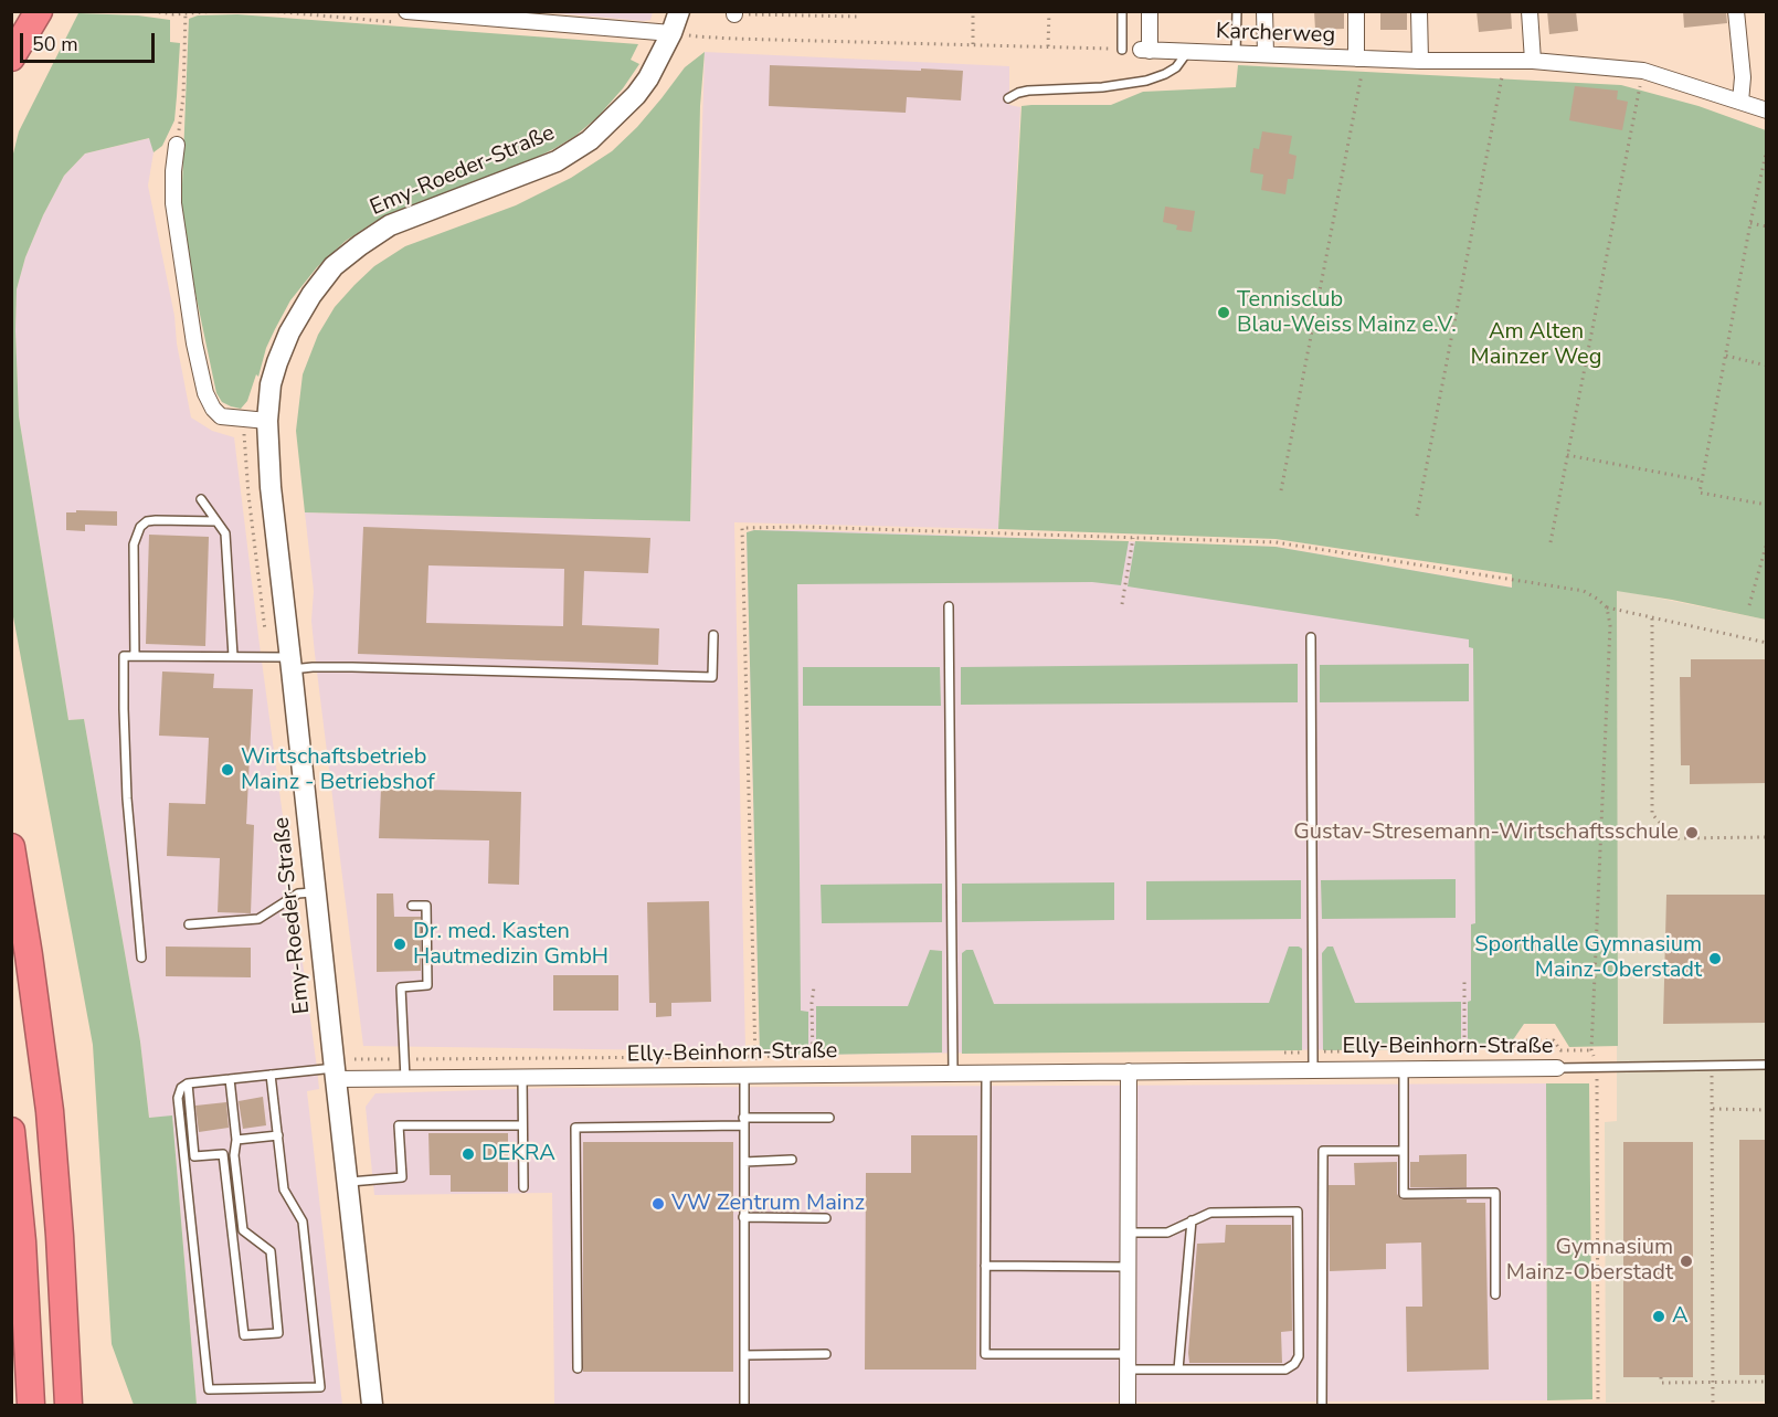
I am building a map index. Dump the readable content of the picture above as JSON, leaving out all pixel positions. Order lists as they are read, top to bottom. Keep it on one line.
{"streets":{"street":["Karcherweg","Emy-Roeder-Straße","Elly-Beinhorn-Straße"]},"crossings":[["Emy-Roeder-Straße","Elly-Beinhorn-Straße"]],"parks":["Am Alten Mainzer Weg"],"places":["Tennisclub Blau-Weiss Mainz e.V.","Wirtschaftsbetrieb Mainz - Betriebshof","Gustav-Stresemann-Wirtschaftsschule","Dr. med. Kasten Hautmedizin GmbH","Sporthalle Gymnasium Mainz-Oberstadt","DEKRA","VW Zentrum Mainz","Gymnasium Mainz-Oberstadt","A"],"scale_bar":"50 m"}
